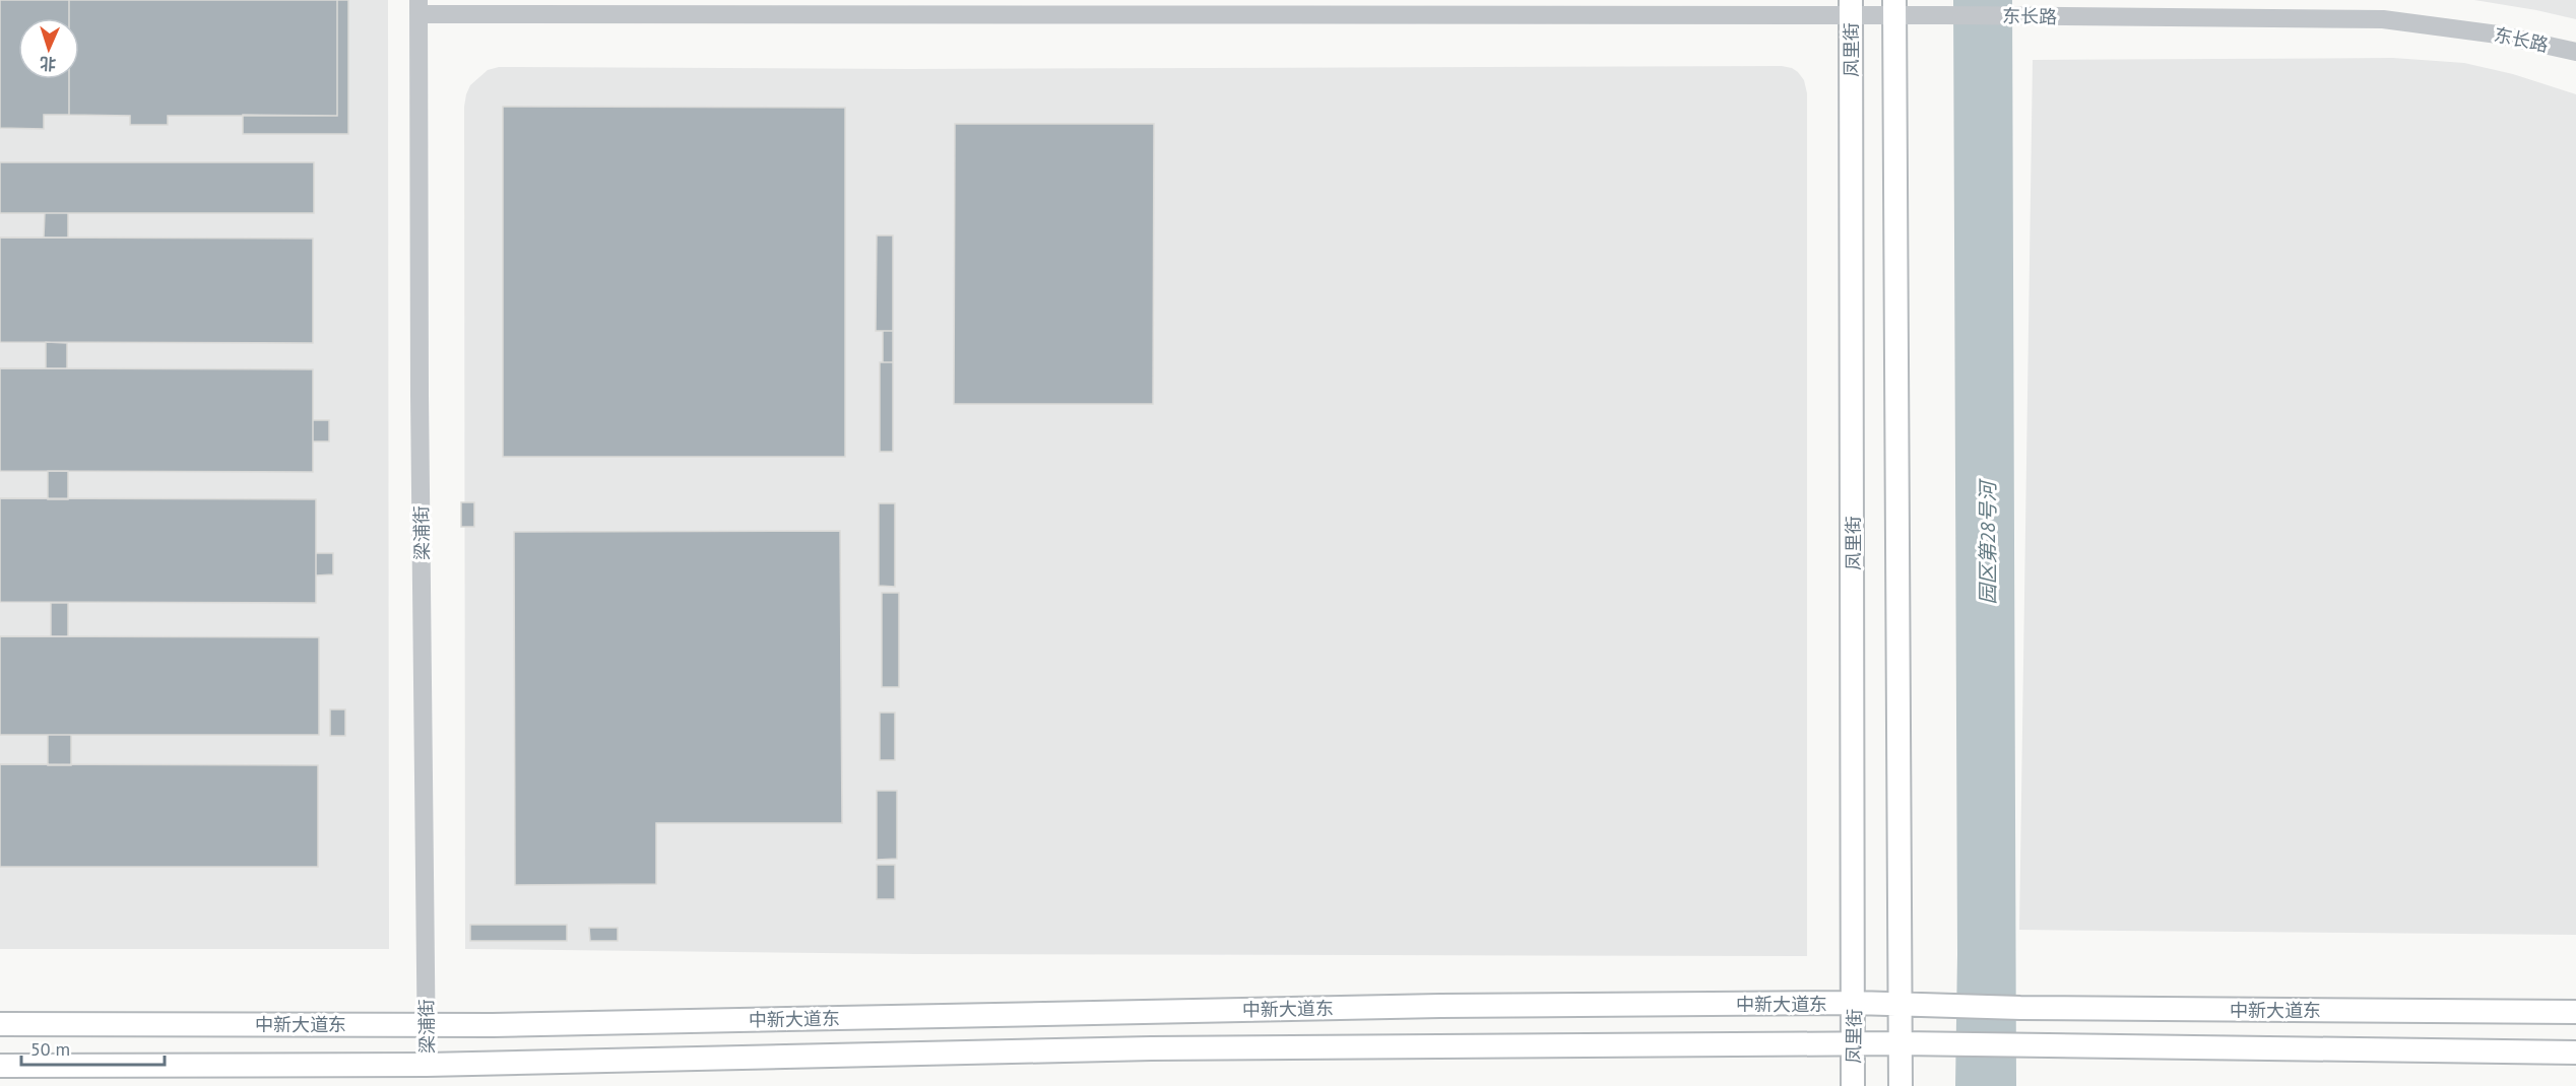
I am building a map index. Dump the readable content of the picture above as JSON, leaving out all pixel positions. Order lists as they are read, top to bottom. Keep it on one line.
{"streets":{"main road":["凤里街","中新大道东"],"street":["东长路","梁浦街"]},"crossings":[["东长路","凤里街"],["东长路","梁浦街"],["凤里街","中新大道东"],["梁浦街","中新大道东"]],"water":["园区第28号河"],"scale_bar":"50 m","north":"bottom"}
